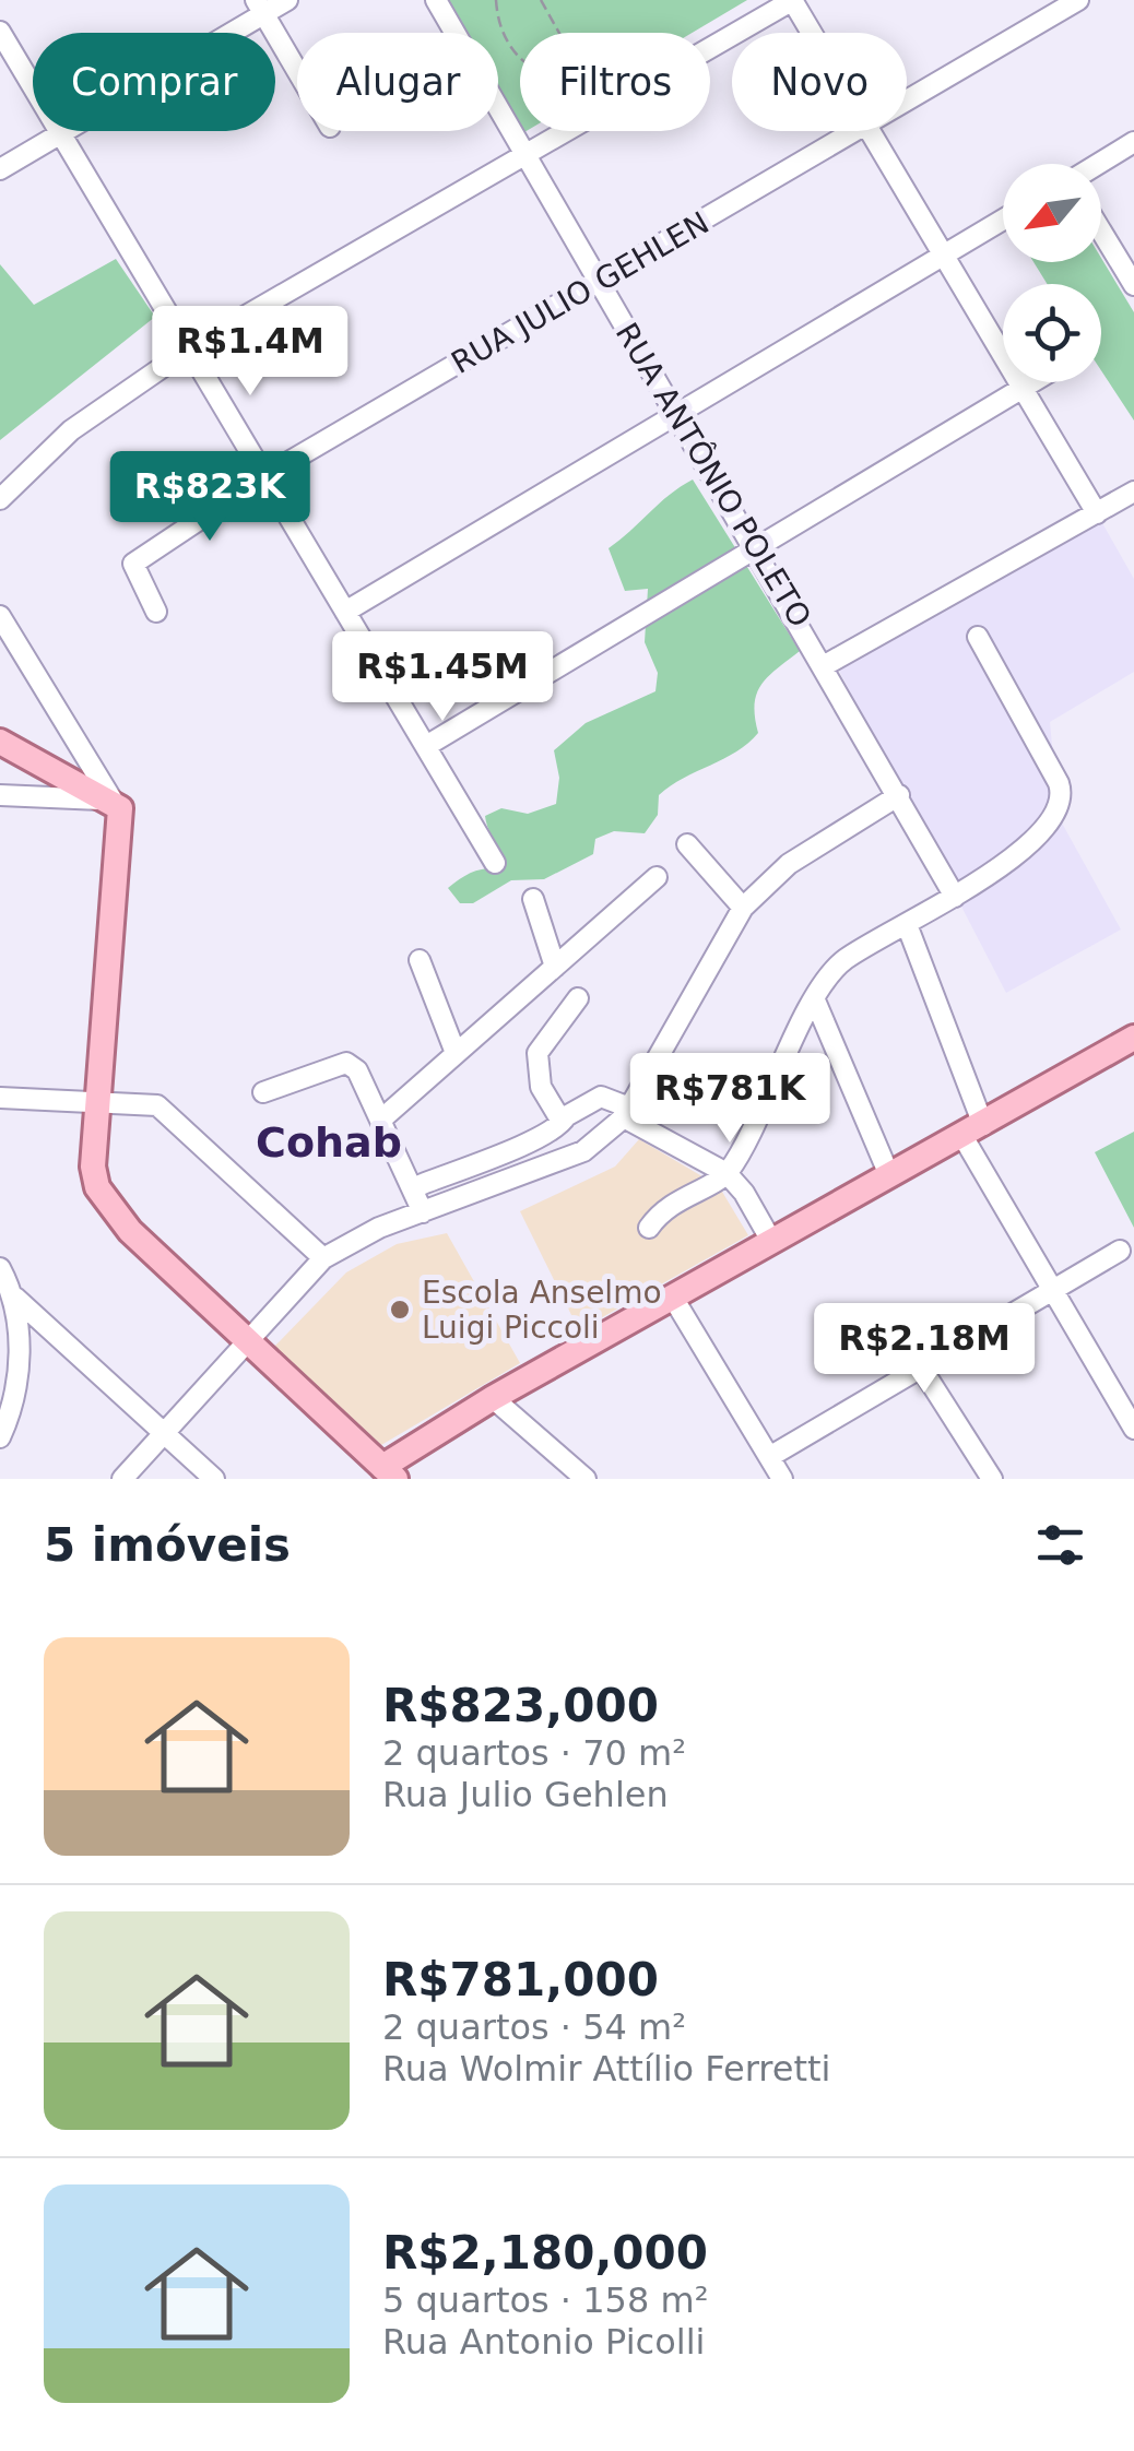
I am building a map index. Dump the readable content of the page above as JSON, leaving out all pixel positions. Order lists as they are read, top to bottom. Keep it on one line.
{"streets":{"street":["RUA JULIO GEHLEN","RUA ANTÔNIO POLETO"]},"crossings":[["RUA JULIO GEHLEN","RUA ANTÔNIO POLETO"]],"districts":["Cohab"],"places":["Escola Anselmo Luigi Piccoli"],"north":"bottom left","page":{"chip":["Comprar","Alugar","Filtros","Novo"],"price":["R$1.4M","R$823K","R$1.45M","R$781K","R$2.18M"],"heading":"5 imóveis","list":[{"name":"R$823,000","note":"2 quartos · 70 m² · Rua Julio Gehlen"},{"name":"R$781,000","note":"2 quartos · 54 m² · Rua Wolmir Attílio Ferretti"},{"name":"R$2,180,000","note":"5 quartos · 158 m² · Rua Antonio Picolli"}]}}
